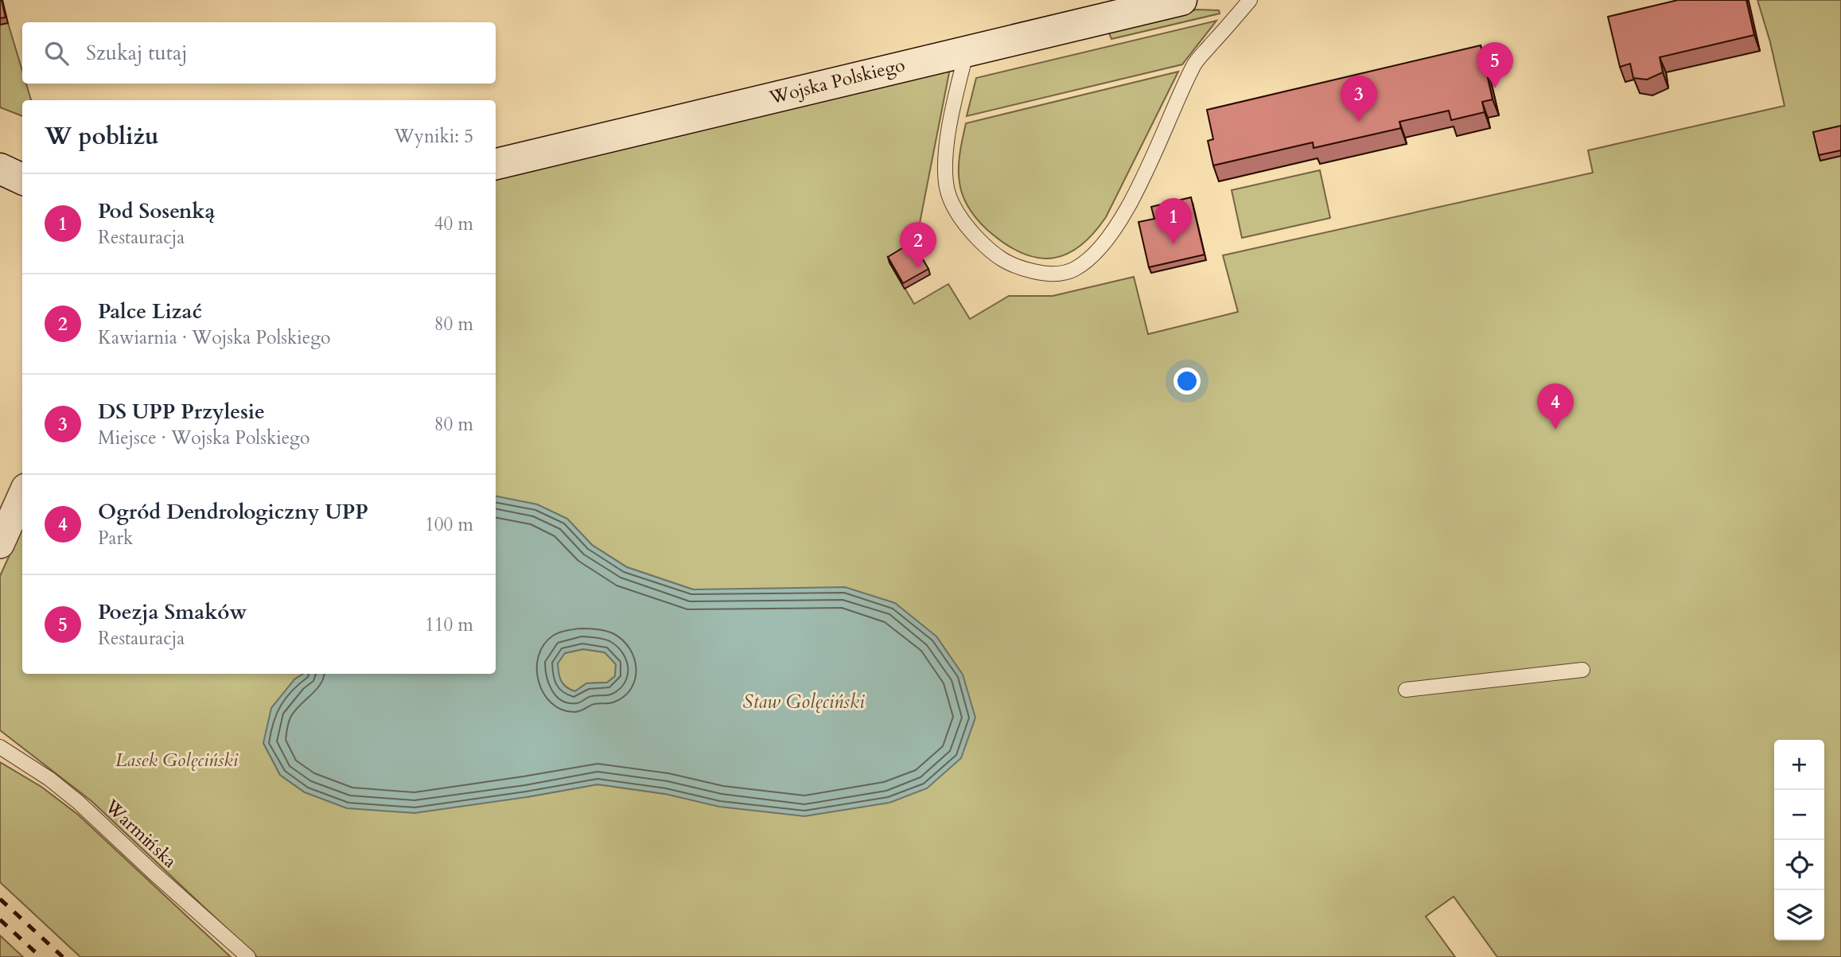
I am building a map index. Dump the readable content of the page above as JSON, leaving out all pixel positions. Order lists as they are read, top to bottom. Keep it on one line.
{"streets":{"street":["Wojska Polskiego"],"lane":["Warmińska"]},"water":["Staw Golęciński"],"parks":["Lasek Golęciński"],"page":{"search":"Szukaj tutaj","pins":["5","3","1","2","4"],"heading":["W pobliżu","Wyniki: 5"],"list":[{"mark":"1","name":"Pod Sosenką","note":"Restauracja","value":"40 m"},{"mark":"2","name":"Palce Lizać","note":"Kawiarnia · Wojska Polskiego","value":"80 m"},{"mark":"3","name":"DS UPP Przylesie","note":"Miejsce · Wojska Polskiego","value":"80 m"},{"mark":"4","name":"Ogród Dendrologiczny UPP","note":"Park","value":"100 m"},{"mark":"5","name":"Poezja Smaków","note":"Restauracja","value":"110 m"}],"map_buttons":["+","−"]}}
